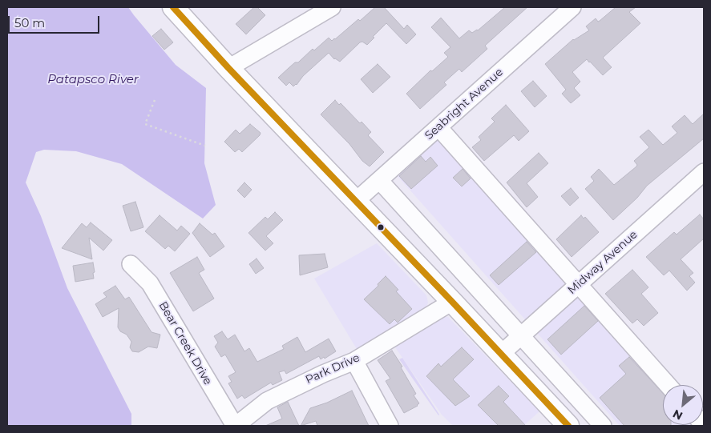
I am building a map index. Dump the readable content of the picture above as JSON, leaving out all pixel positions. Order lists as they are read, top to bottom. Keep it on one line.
{"streets":{"street":["Seabright Avenue","Midway Avenue","Bear Creek Drive","Park Drive"]},"crossings":[["Bear Creek Drive","Park Drive"]],"water":["Patapsco River"],"scale_bar":"50 m","north":"bottom left"}
